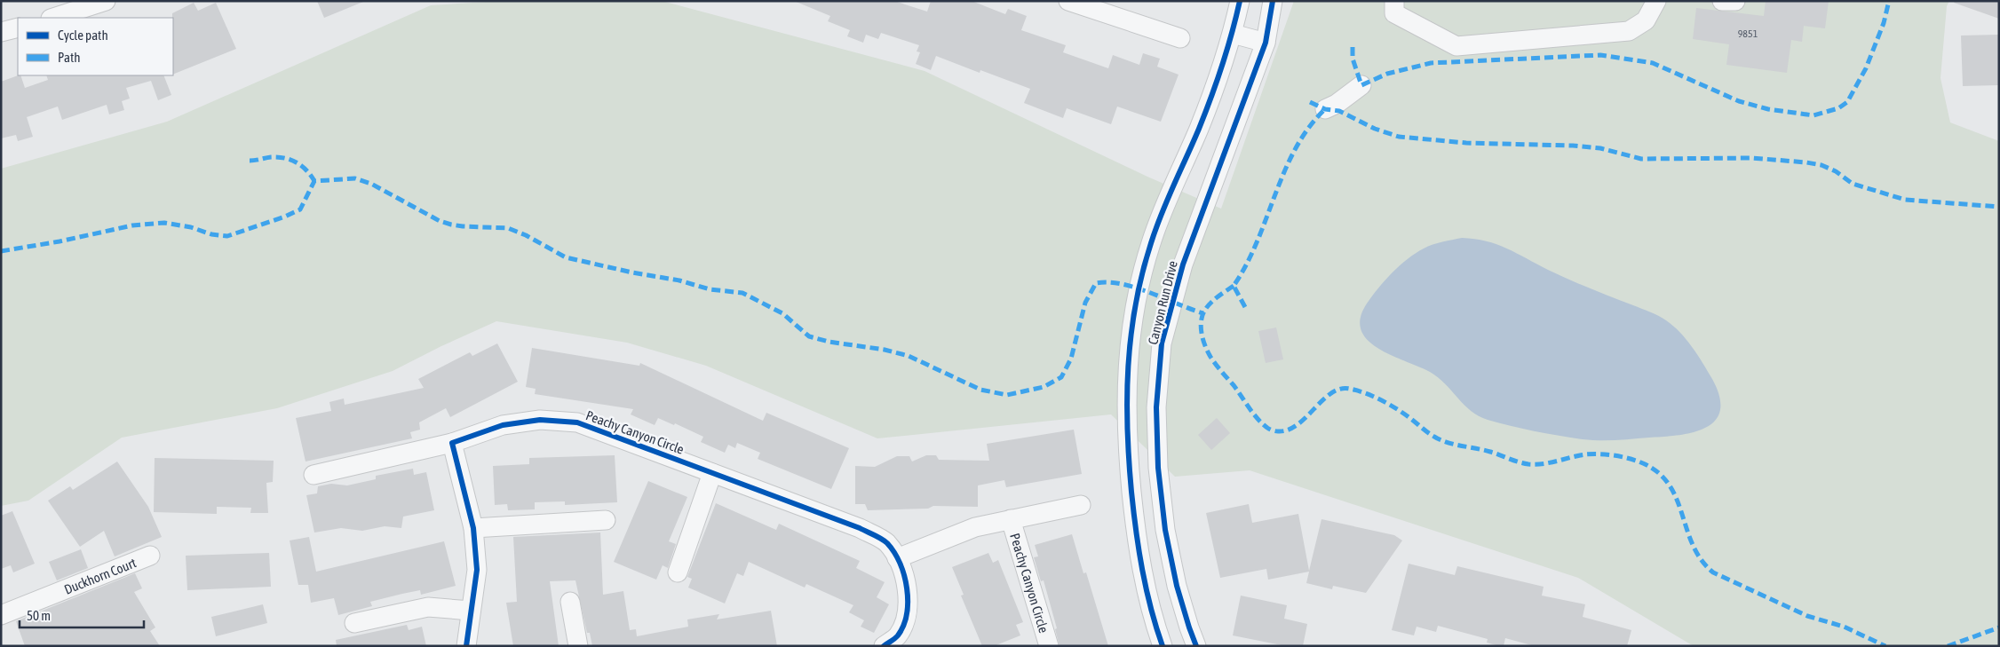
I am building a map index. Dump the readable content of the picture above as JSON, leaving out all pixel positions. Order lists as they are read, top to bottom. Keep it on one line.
{"streets":{"street":["Canyon Run Drive","Peachy Canyon Circle","Duckhorn Court"]},"house_numbers":["9851"],"legend":["Cycle path","Path"],"scale_bar":"50 m"}
